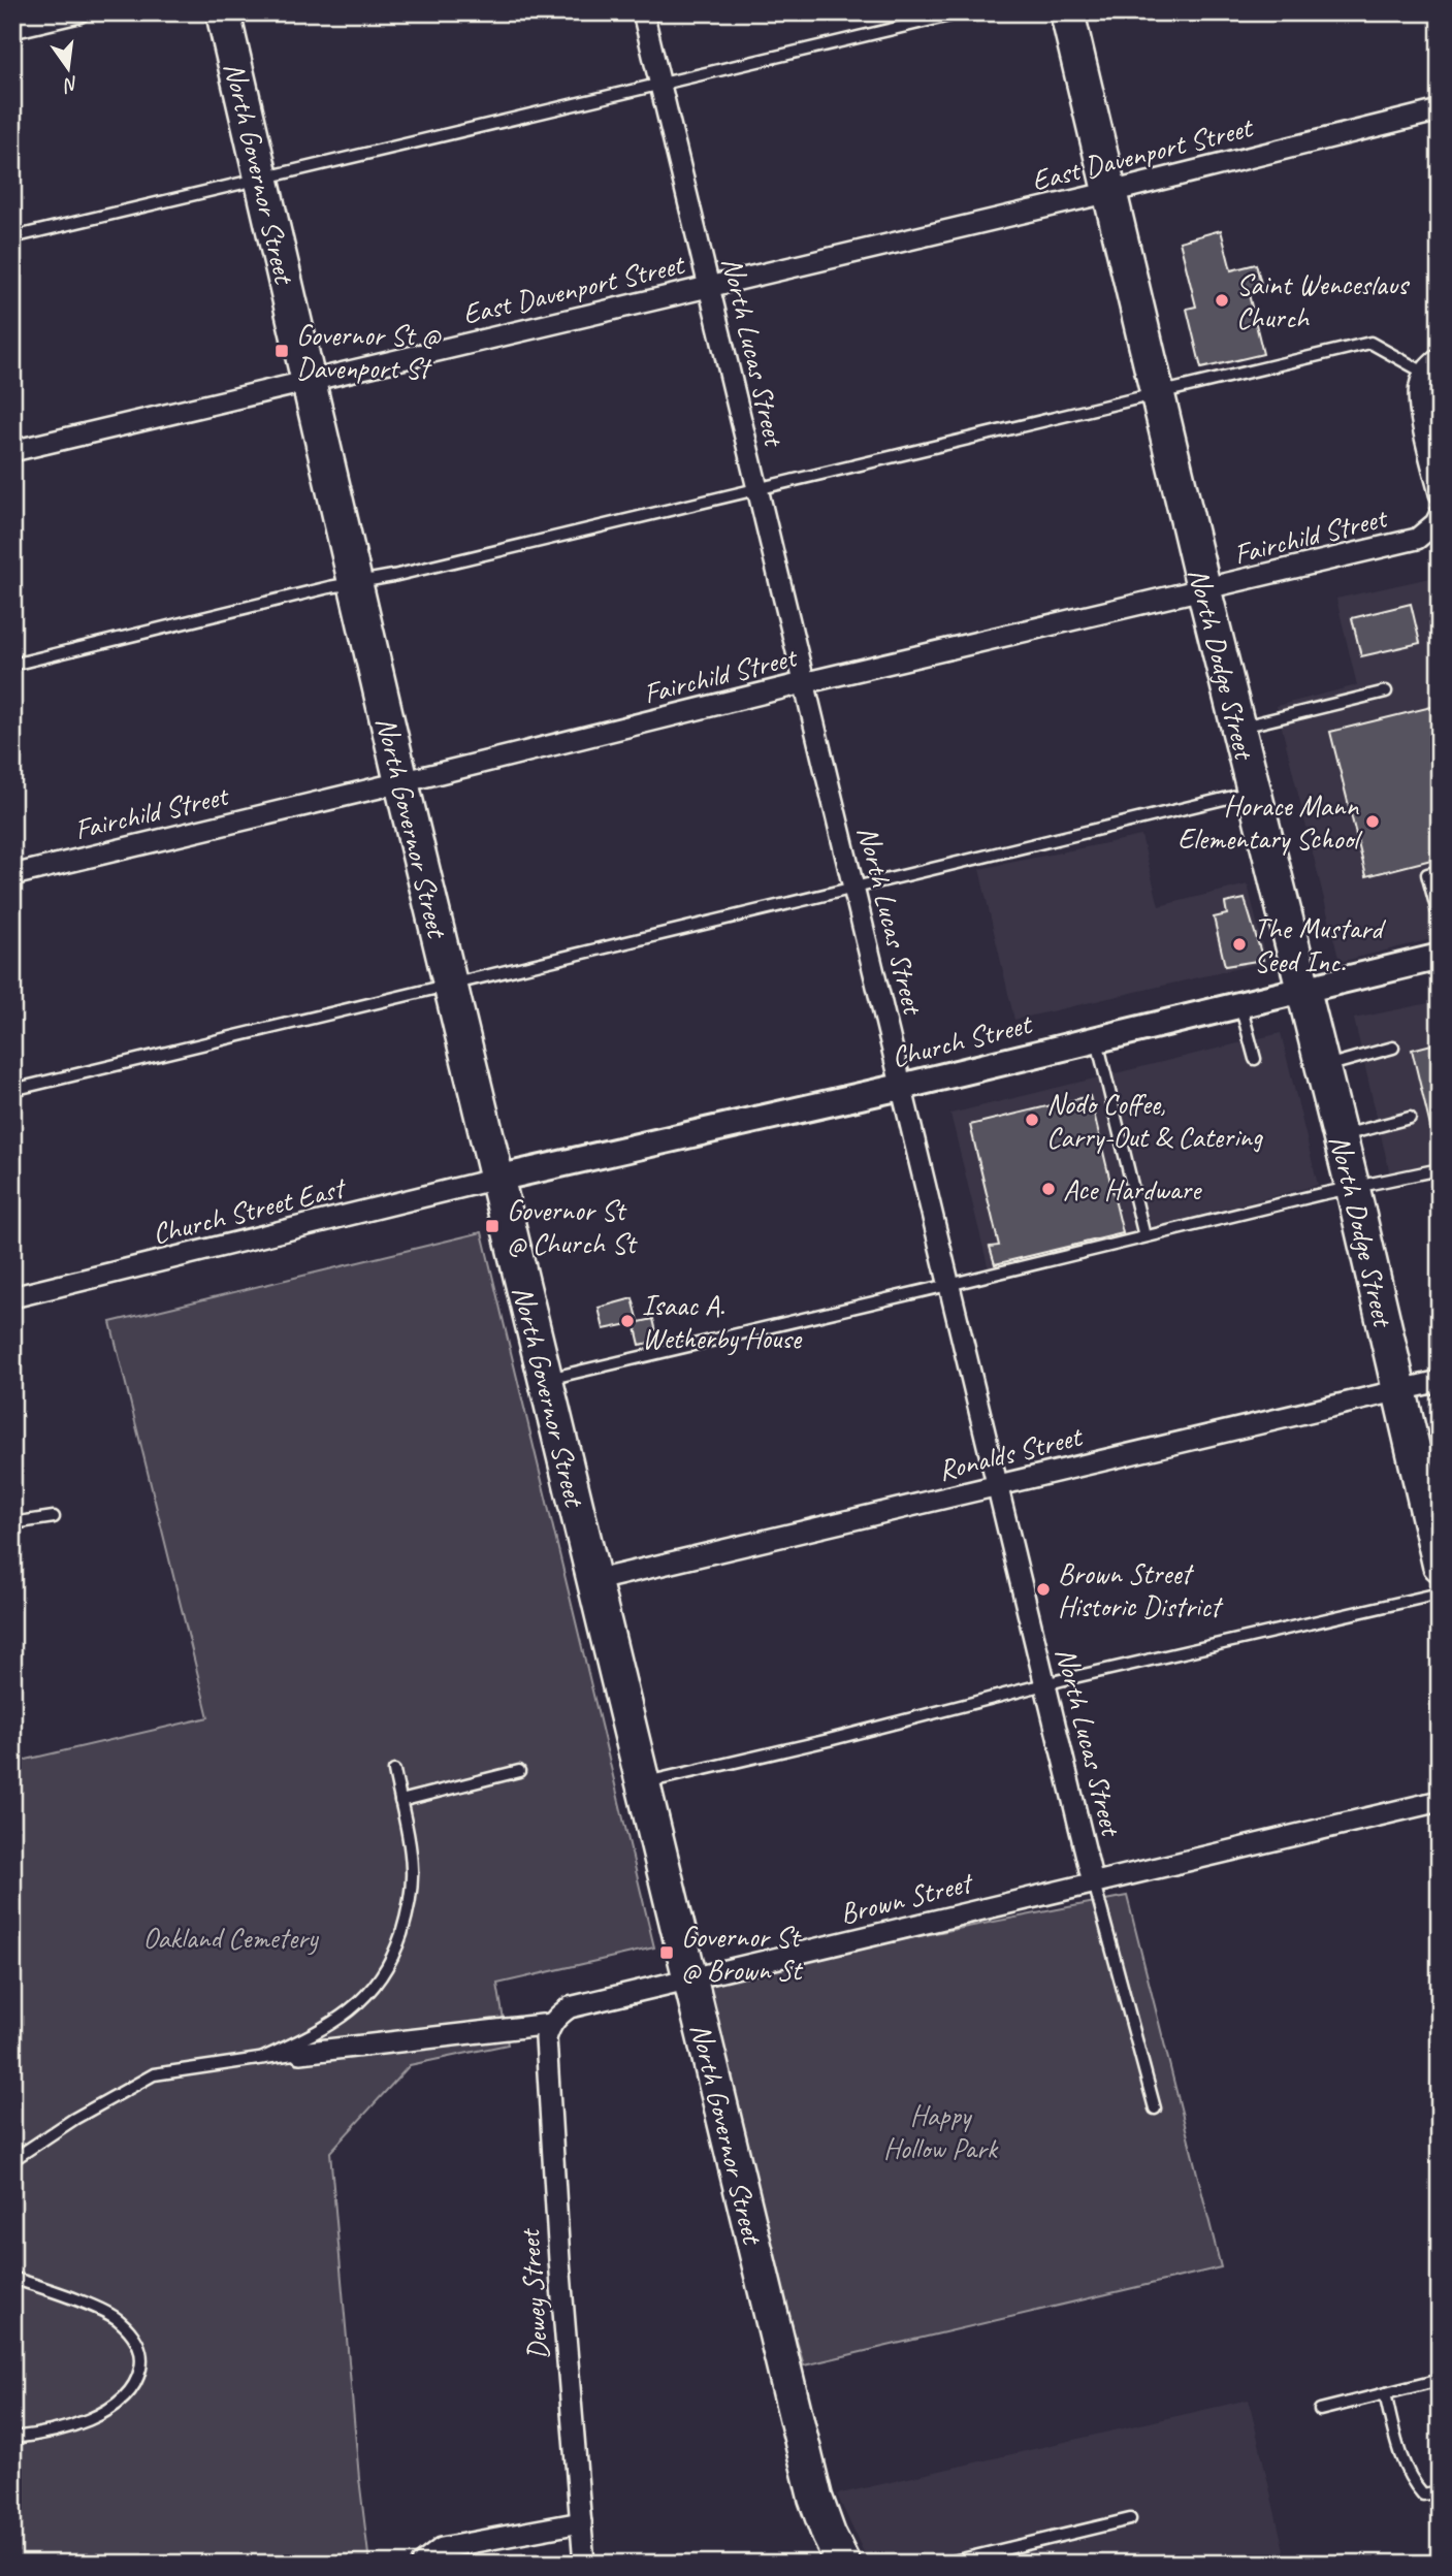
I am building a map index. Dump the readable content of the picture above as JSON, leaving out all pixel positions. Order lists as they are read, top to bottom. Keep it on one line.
{"streets":{"main road":["North Governor Street","North Dodge Street"],"street":["East Davenport Street","North Lucas Street","Fairchild Street","Church Street","Church Street East","Ronalds Street","Brown Street","Dewey Street"]},"crossings":[["East Davenport Street","North Governor Street"],["East Davenport Street","North Lucas Street"],["East Davenport Street","North Dodge Street"],["North Governor Street","Fairchild Street"],["North Governor Street","Church Street"],["North Governor Street","Church Street East"],["North Governor Street","Ronalds Street"],["North Governor Street","Brown Street"],["North Lucas Street","Fairchild Street"],["North Lucas Street","Church Street"],["North Lucas Street","Ronalds Street"],["North Lucas Street","Brown Street"],["Fairchild Street","North Dodge Street"],["North Dodge Street","Church Street"],["North Dodge Street","Ronalds Street"],["Church Street","Church Street East"],["Brown Street","Dewey Street"]],"parks":["Oakland Cemetery","Happy Hollow Park"],"places":{"other":["Saint Wenceslaus Church","Horace Mann Elementary School","The Mustard Seed Inc.","Nodo Coffee, Carry-Out & Catering","Ace Hardware","Isaac A. Wetherby House","Brown Street Historic District"],"transit":["Governor St @ Davenport St","Governor St @ Church St","Governor St @ Brown St"]},"north":"bottom"}
